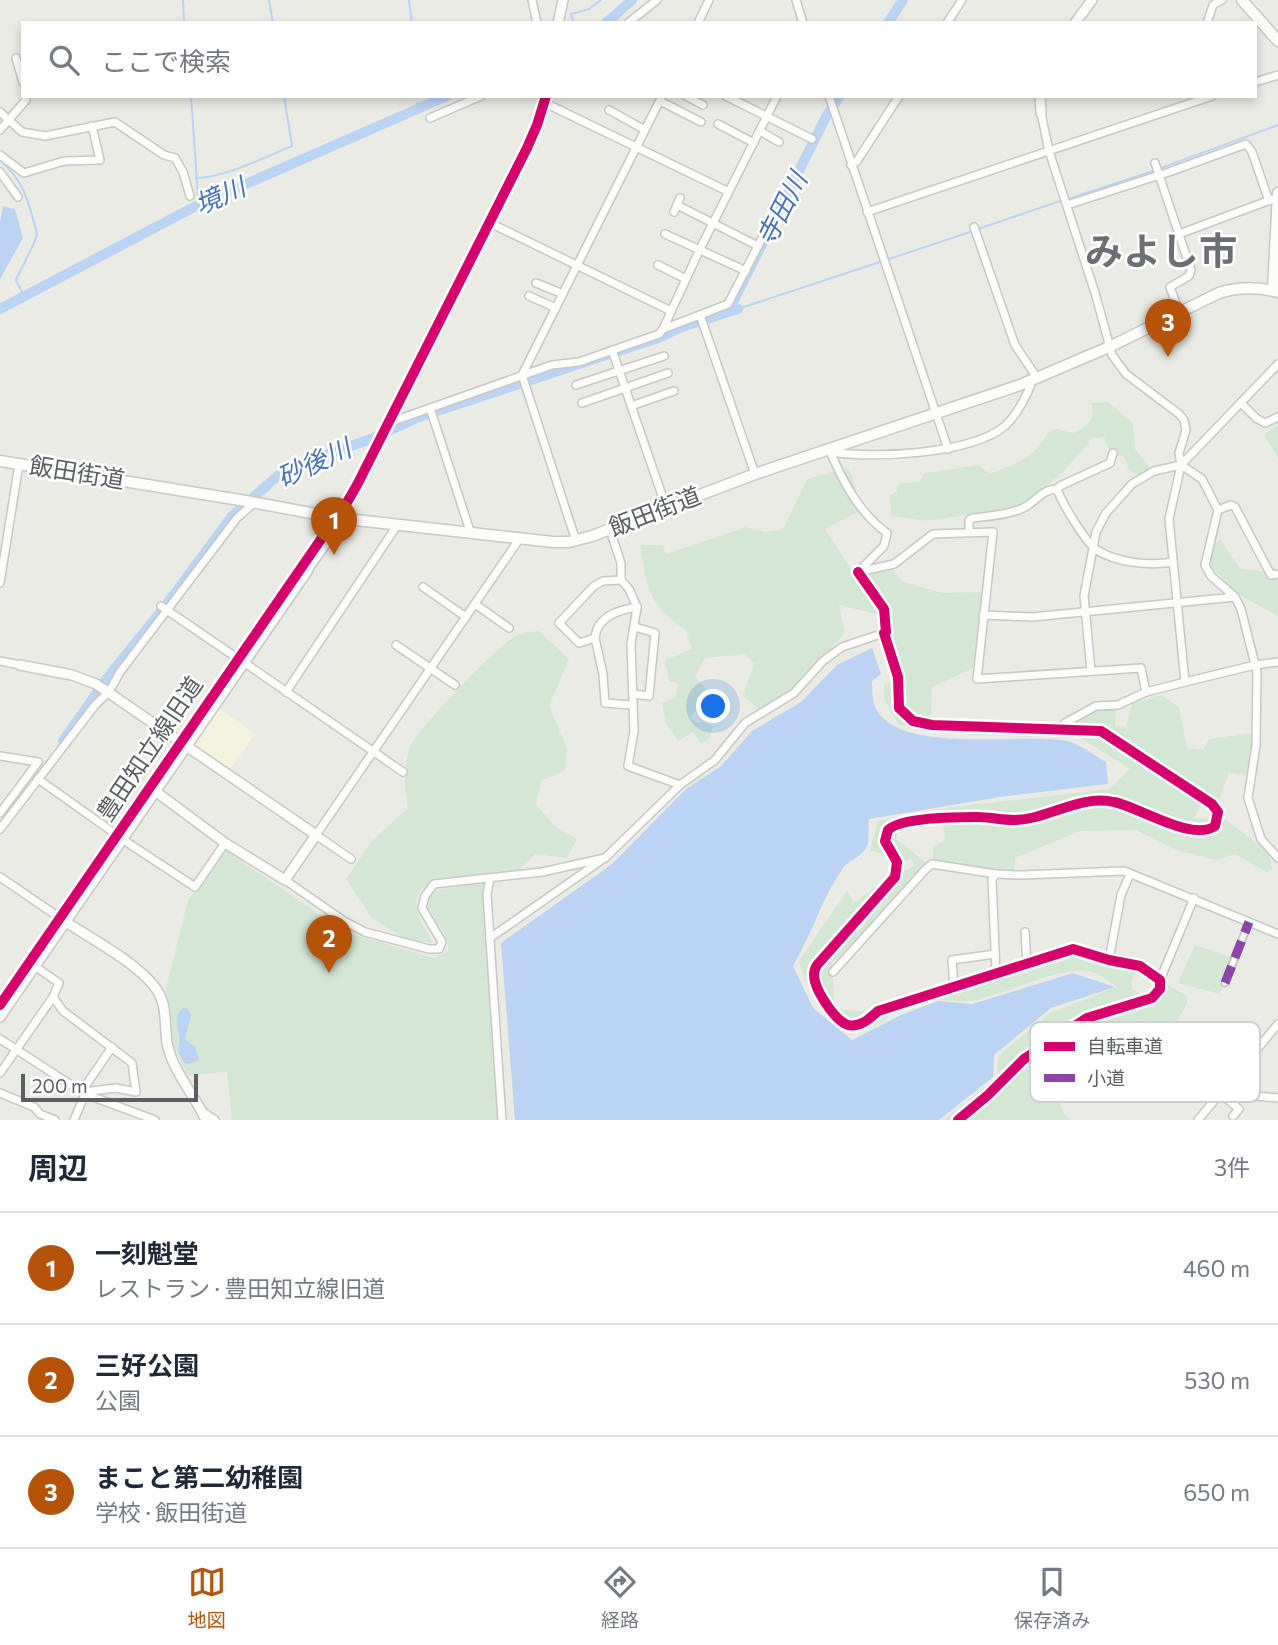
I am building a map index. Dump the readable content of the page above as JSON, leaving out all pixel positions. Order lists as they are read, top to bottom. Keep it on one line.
{"streets":{"main road":["飯田街道"],"street":["豊田知立線旧道"]},"crossings":[["飯田街道","豊田知立線旧道"]],"districts":["みよし市"],"water":["境川","寺田川","砂後川"],"legend":["自転車道","小道"],"scale_bar":"200 m","page":{"search":"ここで検索","pins":["3","1","2"],"scale":"200 m","heading":["周辺","3件"],"list":[{"mark":"1","name":"一刻魁堂","note":"レストラン · 豊田知立線旧道","value":"460 m"},{"mark":"2","name":"三好公園","note":"公園","value":"530 m"},{"mark":"3","name":"まこと第二幼稚園","note":"学校 · 飯田街道","value":"650 m"}],"nav":["地図","経路","保存済み"]}}
